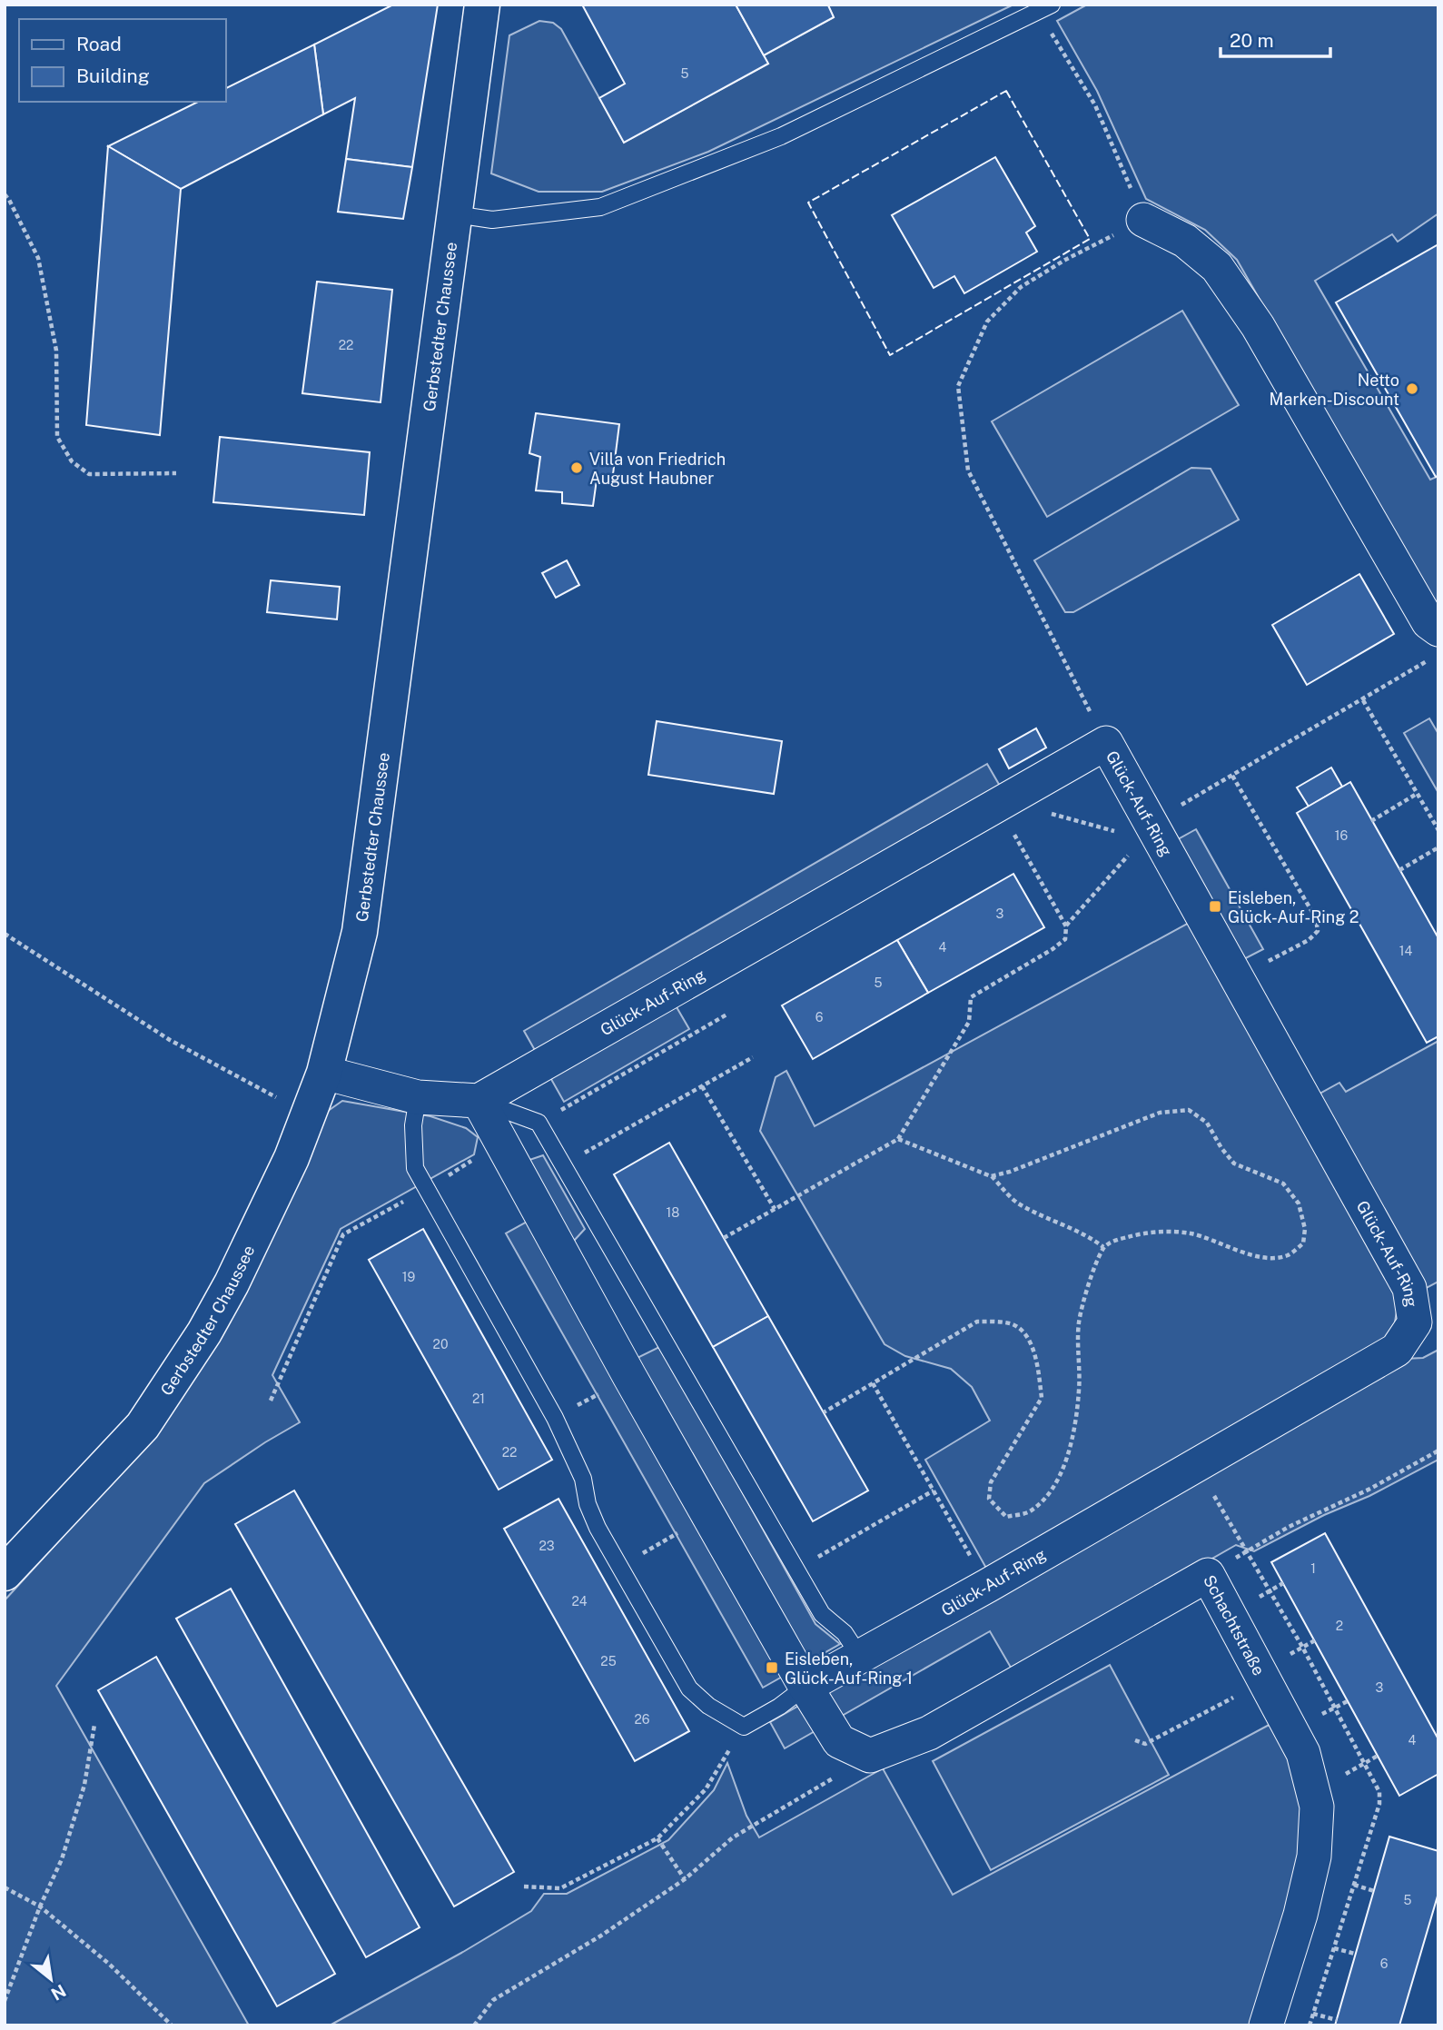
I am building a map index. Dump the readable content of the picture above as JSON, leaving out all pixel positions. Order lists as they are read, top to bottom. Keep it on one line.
{"streets":{"main road":["Gerbstedter Chaussee"],"street":["Glück-Auf-Ring","Schachtstraße"]},"places":{"other":["Netto Marken-Discount","Villa von Friedrich August Haubner"],"transit":["Eisleben, Glück-Auf-Ring 2","Eisleben, Glück-Auf-Ring 1"]},"house_numbers":["5","22","16","3","4","14","5","6","18","19","20","21","22","23","1","24","2","25","3","26","4","5","6"],"legend":["Road","Building"],"scale_bar":"20 m","north":"bottom right"}
